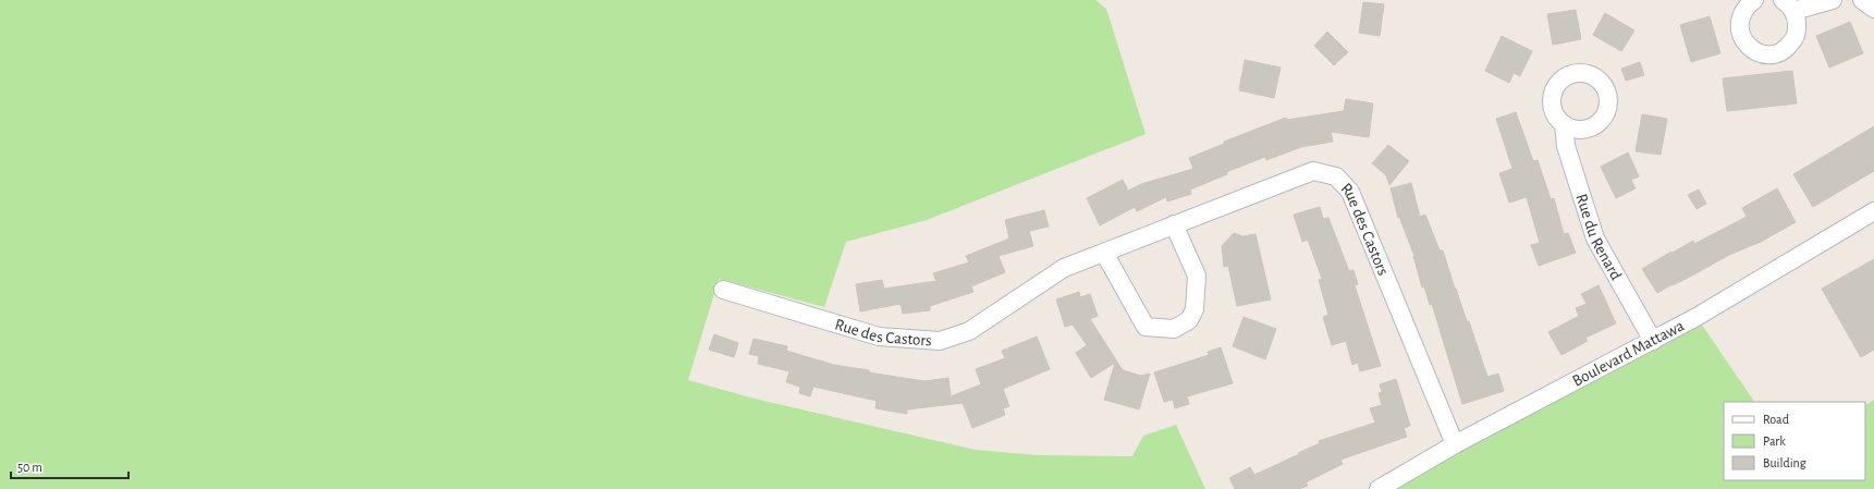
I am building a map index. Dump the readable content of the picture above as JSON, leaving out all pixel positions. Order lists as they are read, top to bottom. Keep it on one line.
{"streets":{"street":["Rue des Castors","Rue du Renard","Boulevard Mattawa"]},"crossings":[["Rue des Castors","Boulevard Mattawa"],["Rue du Renard","Boulevard Mattawa"]],"legend":["Road","Park","Building"],"scale_bar":"50 m"}
